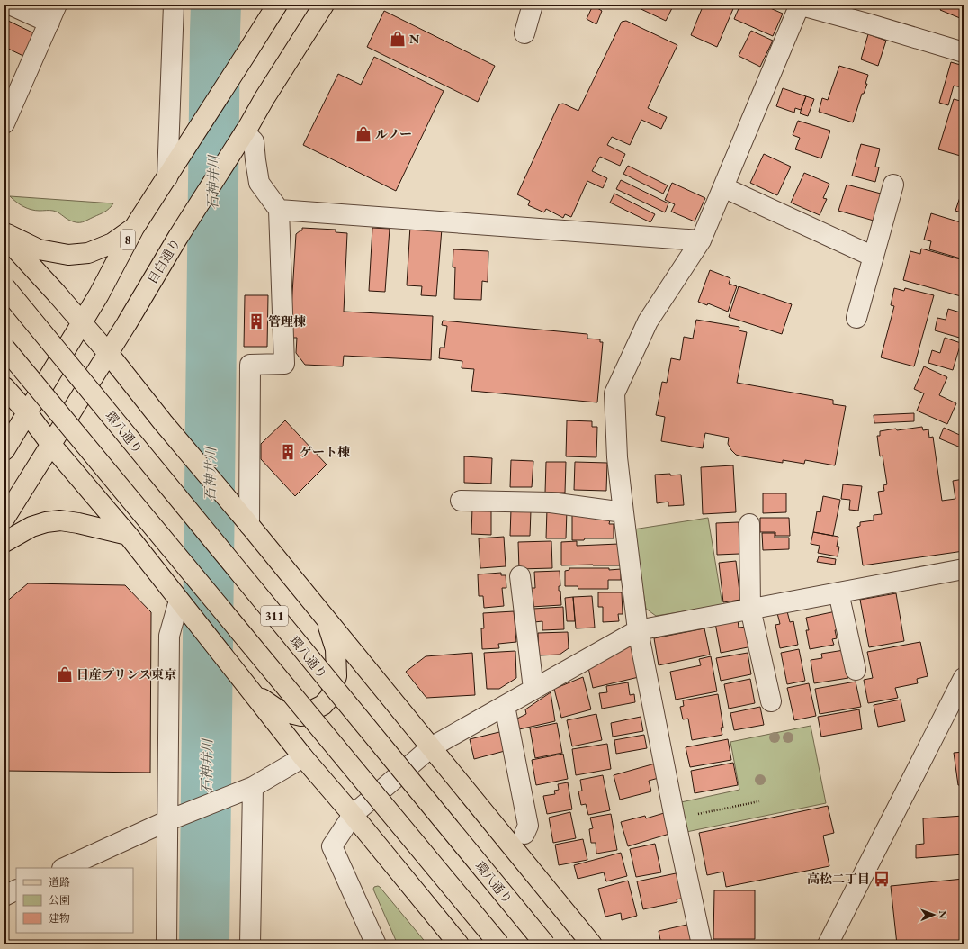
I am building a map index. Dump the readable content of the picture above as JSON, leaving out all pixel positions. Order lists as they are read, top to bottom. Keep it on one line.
{"streets":{"main road":["8","目白通り","環八通り","311"]},"water":["石神井川"],"places":{"shop":["N","ルノー","日産プリンス東京"],"building":["管理棟","ゲート棟"],"bus stop":["高松二丁目"]},"legend":["道路","公園","建物"],"north":"right"}
